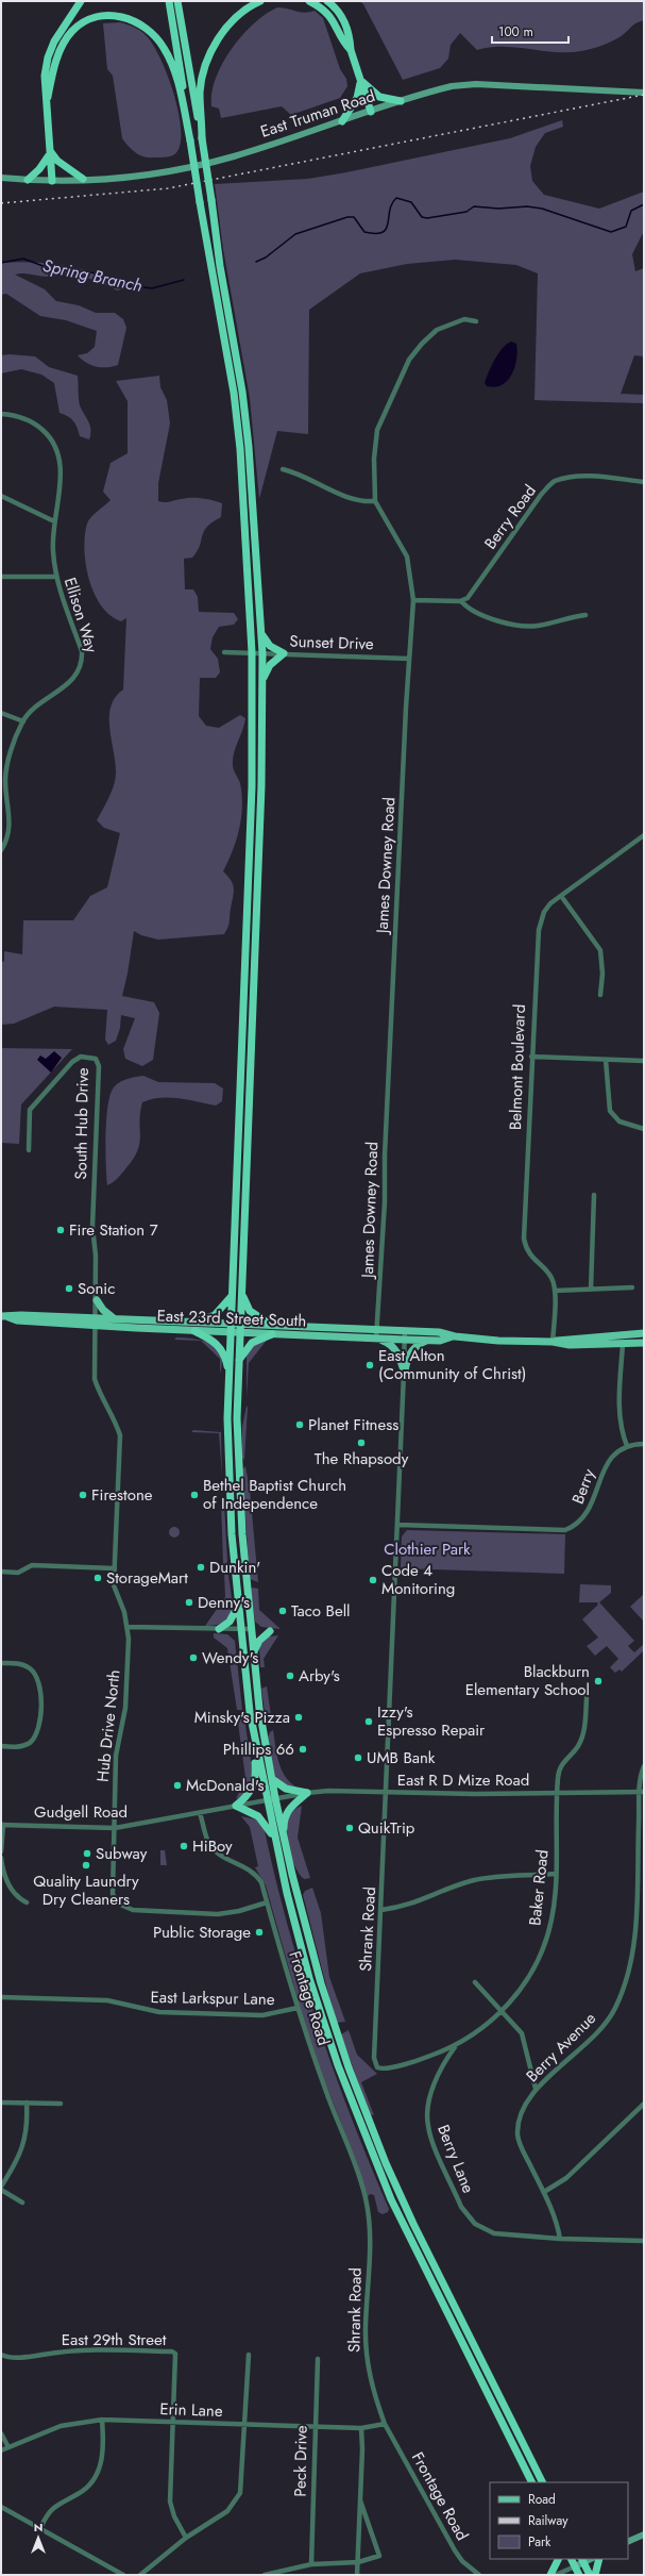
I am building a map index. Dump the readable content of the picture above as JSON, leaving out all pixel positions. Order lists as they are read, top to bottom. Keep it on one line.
{"streets":{"main road":["East Truman Road","East 23rd Street South"],"street":["Berry Road","Ellison Way","Sunset Drive","James Downey Road","Belmont Boulevard","South Hub Drive","Berry","Hub Drive North","East R D Mize Road","Gudgell Road","Baker Road","Shrank Road","East Larkspur Lane","Frontage Road","Berry Avenue","Berry Lane","East 29th Street","Erin Lane","Peck Drive"]},"crossings":[["Sunset Drive","James Downey Road"],["James Downey Road","East 23rd Street South"],["Belmont Boulevard","East 23rd Street South"],["South Hub Drive","East 23rd Street South"],["South Hub Drive","Hub Drive North"],["East 23rd Street South","Hub Drive North"],["East 23rd Street South","East R D Mize Road"],["Berry","East R D Mize Road"],["Hub Drive North","Gudgell Road"],["East R D Mize Road","Gudgell Road"],["East R D Mize Road","Baker Road"],["East R D Mize Road","Shrank Road"],["East R D Mize Road","Berry Avenue"],["Gudgell Road","Shrank Road"],["Gudgell Road","Frontage Road"],["Baker Road","Shrank Road"],["Baker Road","Berry Lane"],["Shrank Road","Frontage Road"],["Shrank Road","Erin Lane"],["East Larkspur Lane","Frontage Road"],["Frontage Road","Erin Lane"],["Berry Avenue","Berry Lane"],["East 29th Street","Erin Lane"],["Erin Lane","Peck Drive"]],"water":["Spring Branch"],"parks":["Clothier Park"],"places":["Fire Station 7","Sonic","East Alton (Community of Christ)","Planet Fitness","The Rhapsody","Firestone","Bethel Baptist Church of Independence","Dunkin'","StorageMart","Code 4 Monitoring","Denny's","Taco Bell","Wendy's","Arby's","Blackburn Elementary School","Minsky's Pizza","Izzy's Espresso Repair","Phillips 66","UMB Bank","McDonald's","QuikTrip","HiBoy","Subway","Quality Laundry Dry Cleaners","Public Storage"],"legend":["Road","Railway","Park"],"scale_bar":"100 m","north":"top"}
